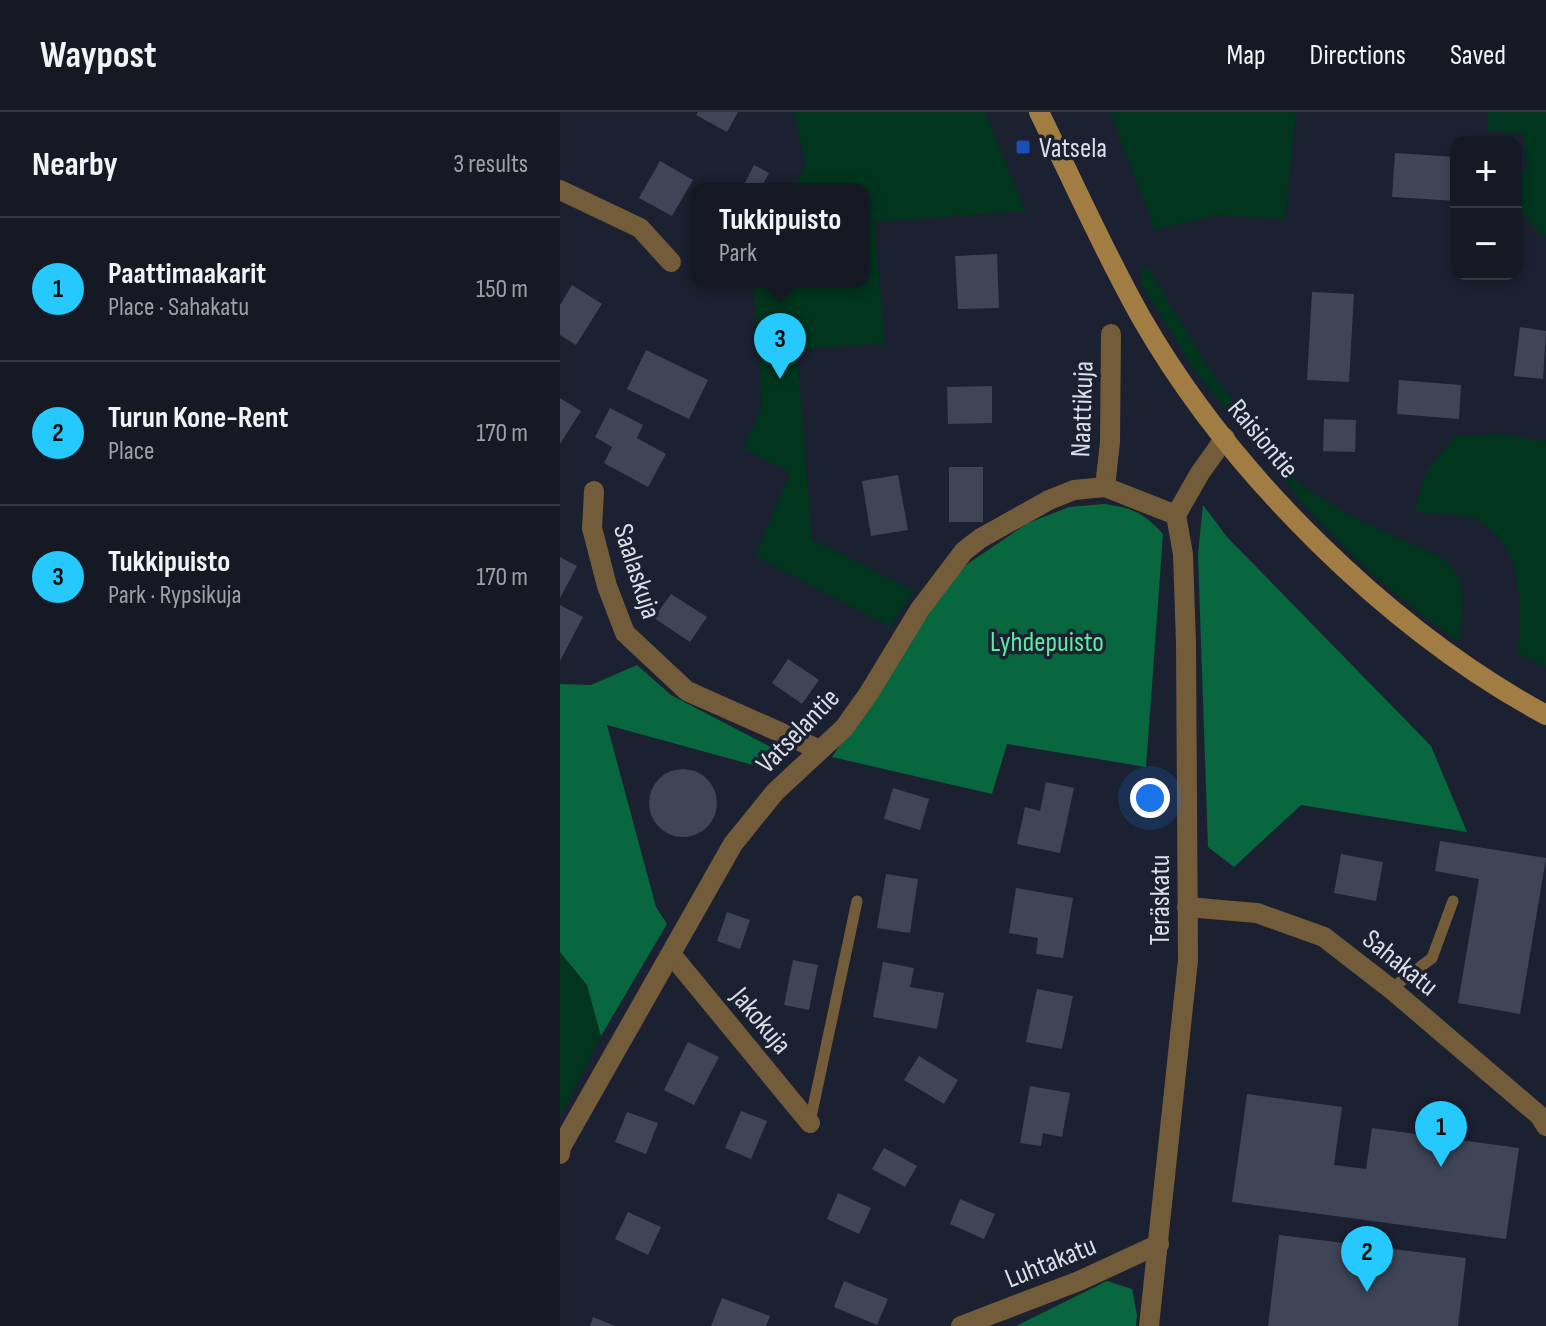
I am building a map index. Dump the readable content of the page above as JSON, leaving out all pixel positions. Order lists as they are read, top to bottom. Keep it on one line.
{"streets":{"main road":["Raisiontie"],"street":["Naattikuja","Saalaskuja","Vatselantie","Teräskatu","Sahakatu","Jakokuja","Luhtakatu"]},"crossings":[["Naattikuja","Vatselantie"],["Saalaskuja","Vatselantie"],["Vatselantie","Jakokuja"],["Teräskatu","Sahakatu"],["Teräskatu","Luhtakatu"]],"parks":["Lyhdepuisto"],"places":{"transit":["Vatsela"]},"page":{"header":"Waypost","nav":["Map","Directions","Saved"],"heading":["Nearby","3 results"],"map_buttons":["+","−"],"popup":["Tukkipuisto","Park"],"list":[{"mark":"1","name":"Paattimaakarit","note":"Place · Sahakatu","value":"150 m"},{"mark":"2","name":"Turun Kone-Rent","note":"Place","value":"170 m"},{"mark":"3","name":"Tukkipuisto","note":"Park · Rypsikuja","value":"170 m"}],"pins":["3","1","2"]}}
